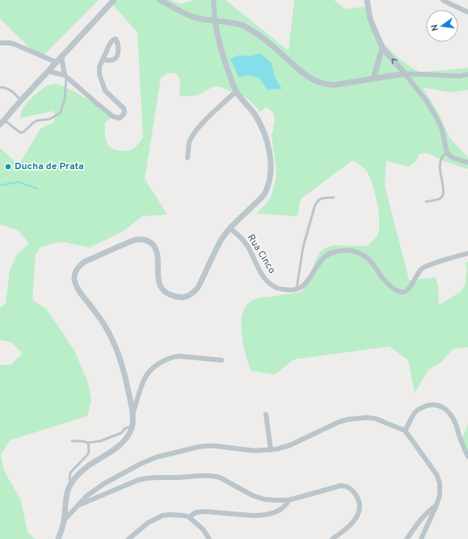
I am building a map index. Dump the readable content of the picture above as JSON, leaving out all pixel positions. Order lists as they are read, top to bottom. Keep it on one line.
{"streets":{"street":["Rua Cinco"]},"places":["Ducha de Prata"],"north":"left"}
